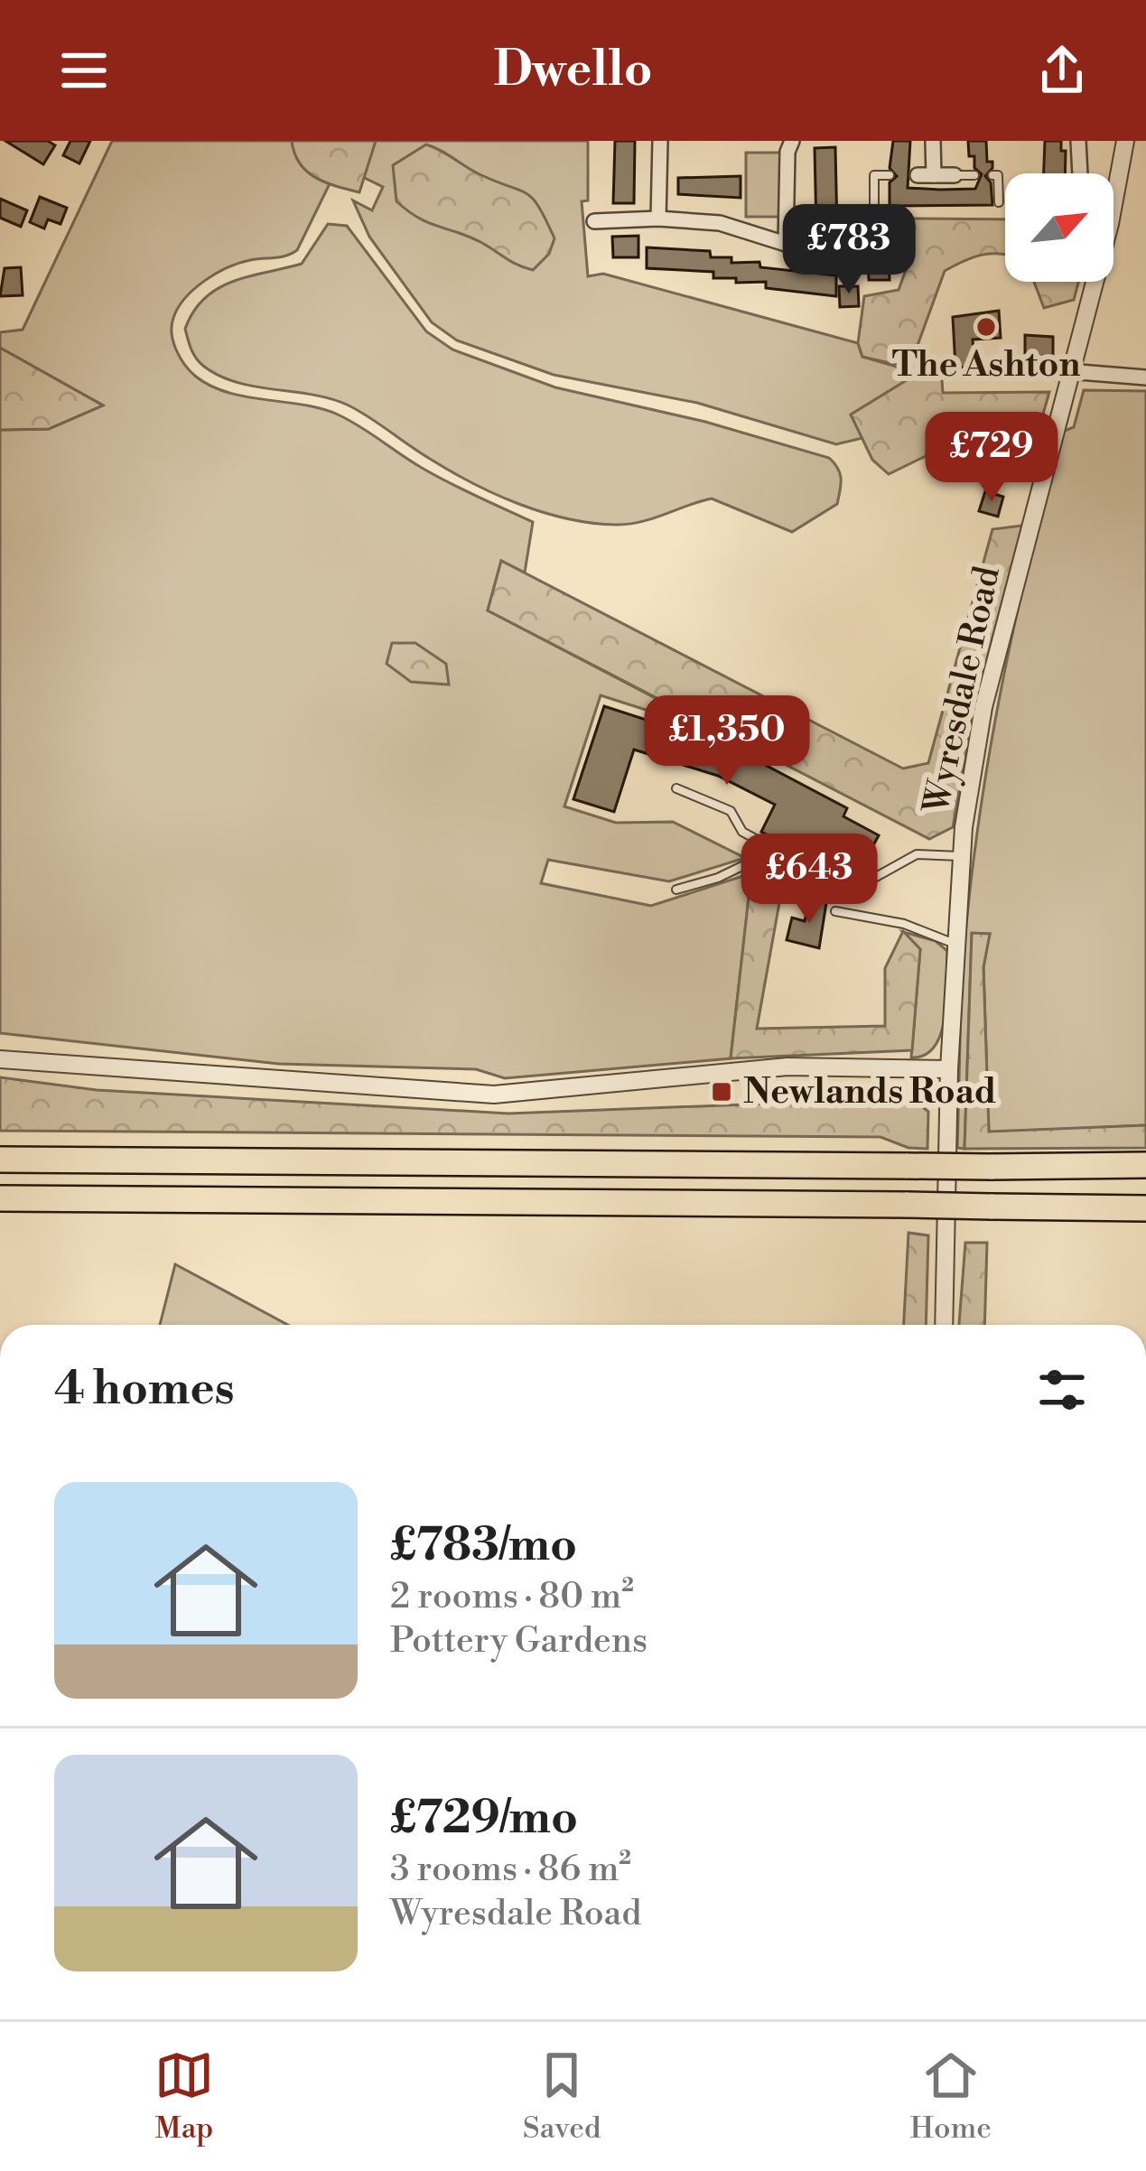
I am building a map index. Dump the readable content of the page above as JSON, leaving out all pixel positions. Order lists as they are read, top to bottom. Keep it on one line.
{"streets":{"street":["Wyresdale Road"]},"places":{"other":["The Ashton"],"transit":["Newlands Road"]},"north":"top right","page":{"header":"Dwello","price":["£783","£729","£1,350","£643"],"heading":"4 homes","list":[{"name":"£783/mo","note":"2 rooms · 80 m² · Pottery Gardens"},{"name":"£729/mo","note":"3 rooms · 86 m² · Wyresdale Road"}],"tabs":["Map","Saved","Home"]}}
